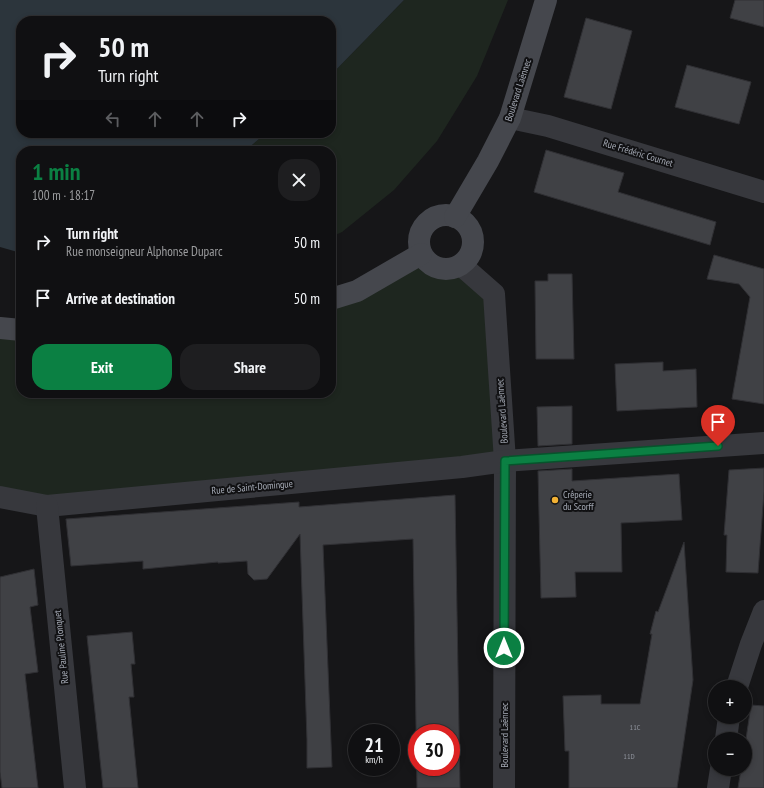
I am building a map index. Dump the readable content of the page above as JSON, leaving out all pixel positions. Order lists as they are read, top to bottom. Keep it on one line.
{"streets":{"main road":["Boulevard Laënnec"],"street":["Rue Frédéric Cournet","Rue de Saint-Domingue","Rue Pauline Plonquet"]},"crossings":[["Boulevard Laënnec","Rue Frédéric Cournet"],["Boulevard Laënnec","Rue de Saint-Domingue"],["Rue de Saint-Domingue","Rue Pauline Plonquet"]],"places":["Crêperie du Scorff"],"house_numbers":["11C","11D"],"page":{"turn":["50 m","Turn right"],"heading":["1 min","100 m · 18:17"],"list":[{"name":"Turn right","note":"Rue monseigneur Alphonse Duparc","value":"50 m"},{"name":"Arrive at destination","value":"50 m"}],"buttons":["Exit","Share"],"map_buttons":["+","−"],"speed":"21 km/h","limit":"30"}}
